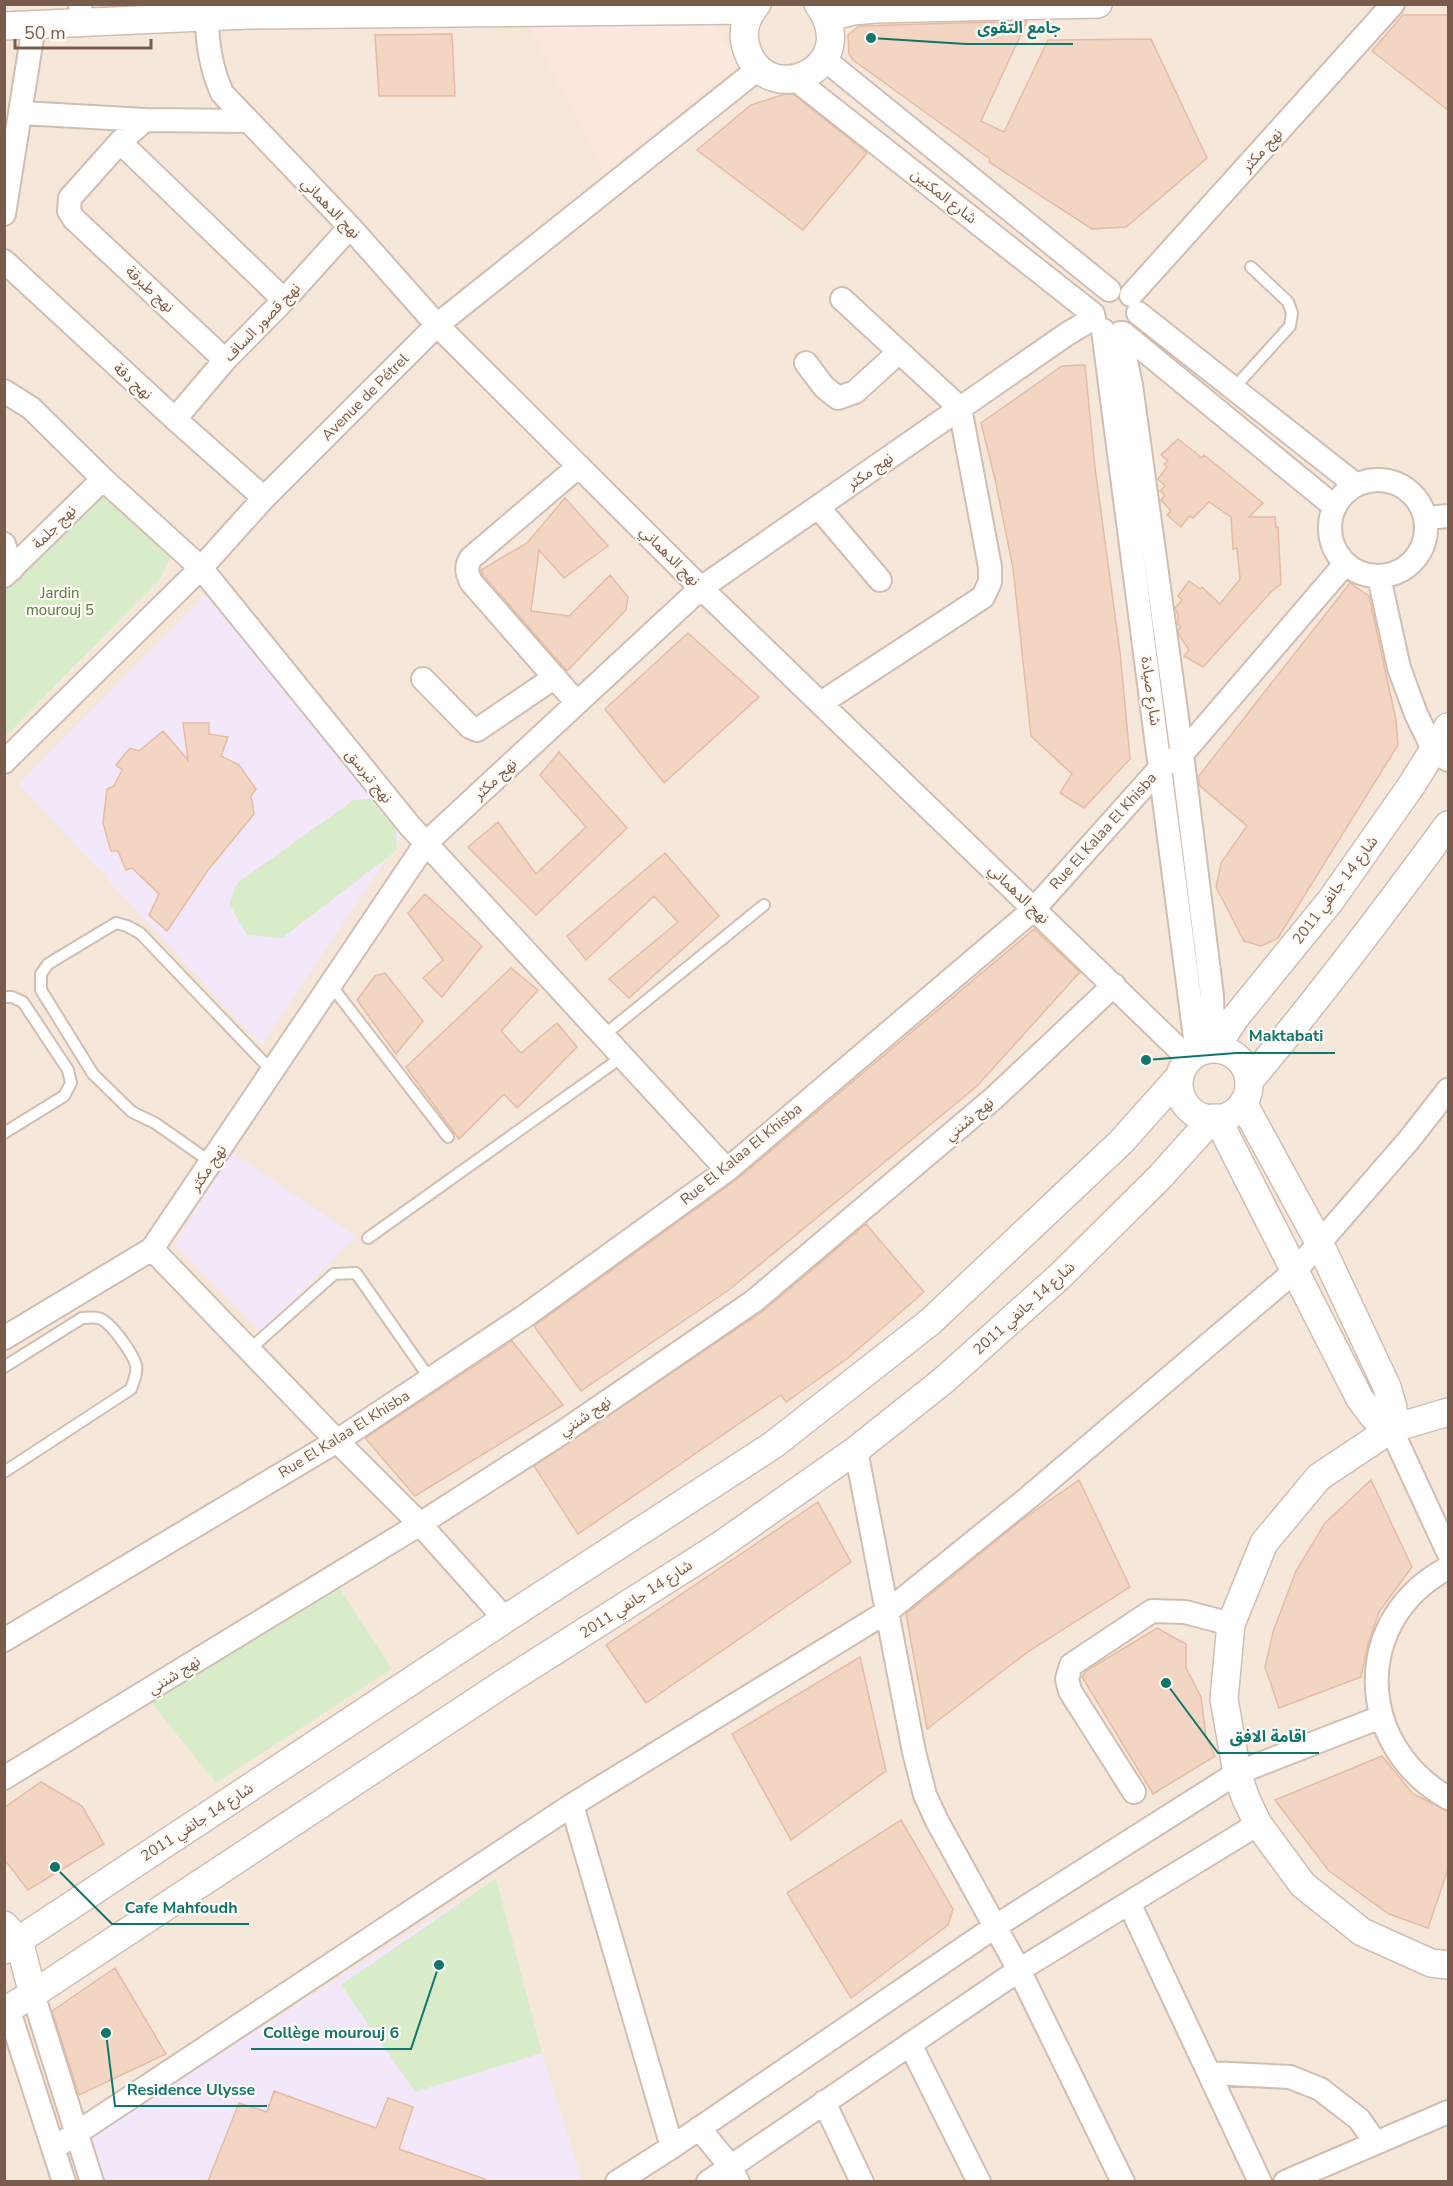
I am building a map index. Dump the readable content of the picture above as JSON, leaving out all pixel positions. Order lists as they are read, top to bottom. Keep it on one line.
{"streets":{"street":["نهج مكثر","شارع المكنين","نهج الدهماني","نهج طبرقة","نهج قصور الساف","نهج دقة","Avenue de Pétrel","نهج جلمة","شارع صيادة","نهج تبرسق","Rue El Kalaa El Khisba","شارع 14 جانفي 2011","نهج شنني"]},"crossings":[["نهج مكثر","شارع المكنين"],["نهج مكثر","نهج الدهماني"],["نهج مكثر","شارع صيادة"],["نهج مكثر","نهج تبرسق"],["شارع المكنين","شارع صيادة"],["شارع المكنين","Rue El Kalaa El Khisba"],["نهج الدهماني","نهج قصور الساف"],["نهج الدهماني","Avenue de Pétrel"],["نهج الدهماني","شارع صيادة"],["نهج الدهماني","Rue El Kalaa El Khisba"],["نهج الدهماني","شارع 14 جانفي 2011"],["نهج الدهماني","نهج شنني"],["نهج طبرقة","نهج قصور الساف"],["نهج قصور الساف","نهج دقة"],["نهج دقة","Avenue de Pétrel"],["Avenue de Pétrel","نهج تبرسق"],["نهج جلمة","نهج تبرسق"],["شارع صيادة","Rue El Kalaa El Khisba"],["شارع صيادة","شارع 14 جانفي 2011"],["نهج تبرسق","Rue El Kalaa El Khisba"]],"parks":["Jardin mourouj 5"],"places":["جامع التقوى","Maktabati","اقامة الافق","Cafe Mahfoudh","Collège mourouj 6","Residence Ulysse"],"scale_bar":"50 m"}
